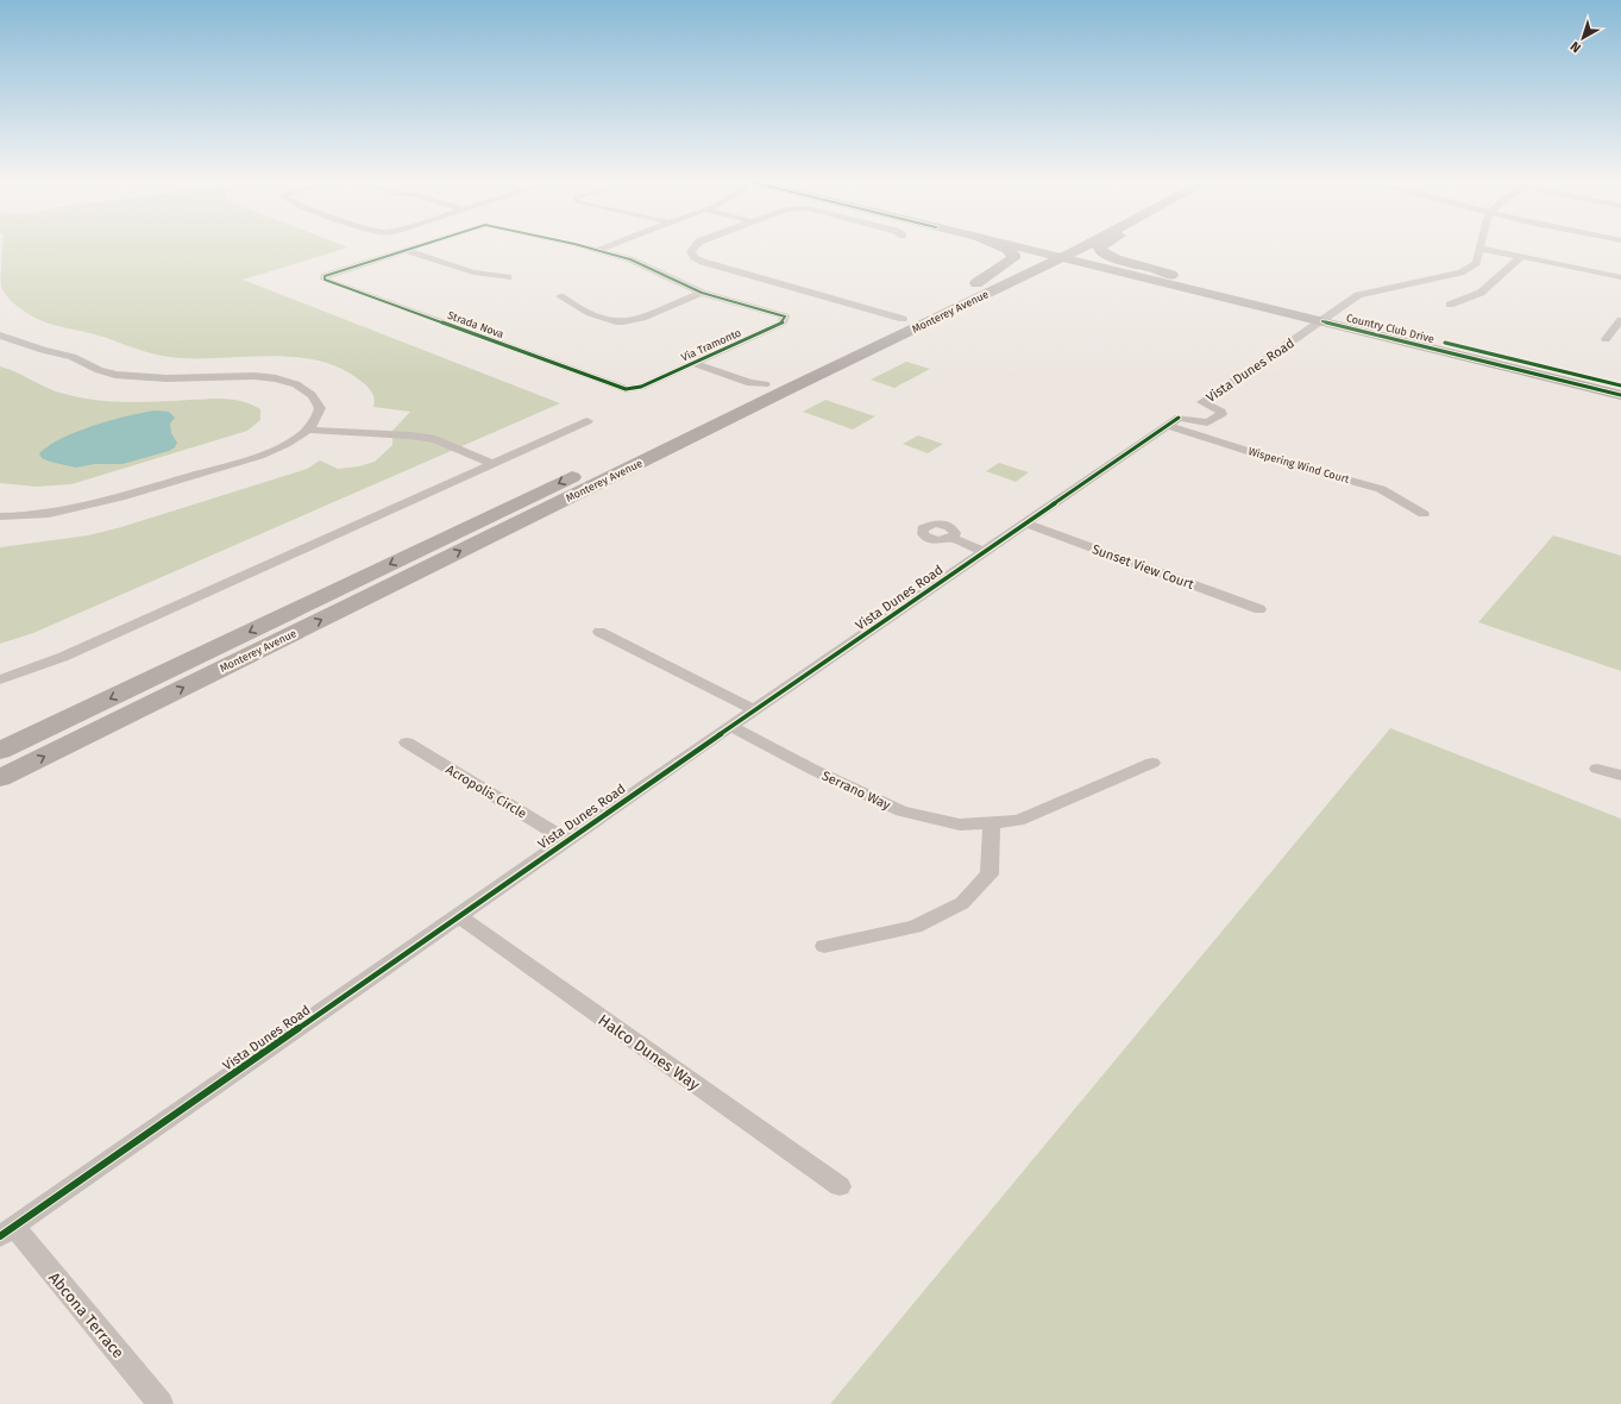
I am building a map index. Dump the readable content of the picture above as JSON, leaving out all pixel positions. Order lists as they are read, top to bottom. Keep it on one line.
{"streets":{"main road":["Monterey Avenue","Country Club Drive"],"street":["Strada Nova","Via Tramonto","Vista Dunes Road","Wispering Wind Court","Sunset View Court","Serrano Way","Acropolis Circle","Halco Dunes Way","Abcona Terrace"]},"crossings":[["Monterey Avenue","Country Club Drive"],["Monterey Avenue","Via Tramonto"],["Strada Nova","Via Tramonto"],["Country Club Drive","Vista Dunes Road"],["Vista Dunes Road","Wispering Wind Court"],["Vista Dunes Road","Sunset View Court"],["Vista Dunes Road","Serrano Way"],["Vista Dunes Road","Acropolis Circle"],["Vista Dunes Road","Halco Dunes Way"],["Vista Dunes Road","Abcona Terrace"]],"north":"bottom left"}
